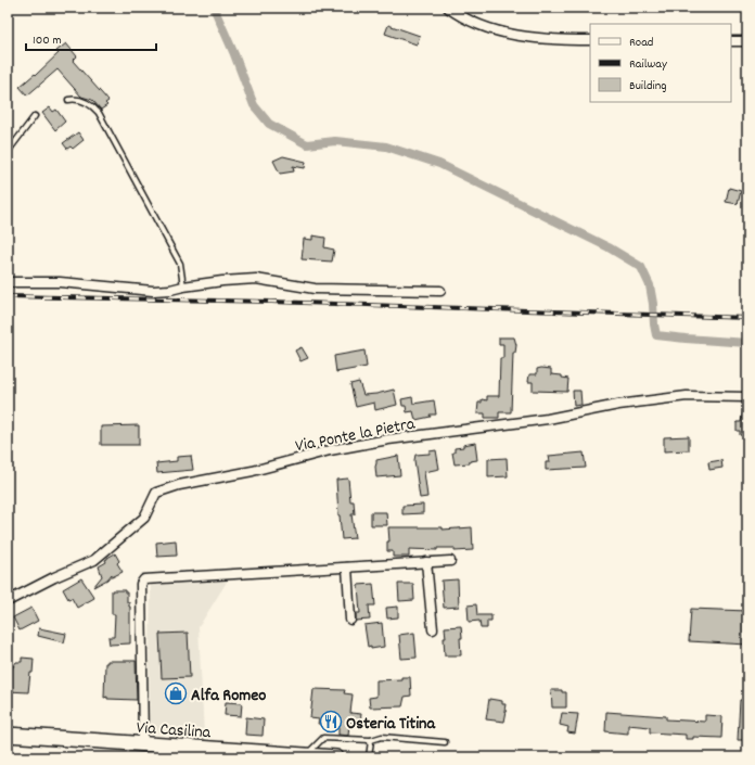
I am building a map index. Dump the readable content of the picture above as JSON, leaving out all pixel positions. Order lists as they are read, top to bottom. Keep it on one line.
{"streets":{"main road":["Via Casilina"],"street":["Via Ponte la Pietra"]},"places":{"shop":["Alfa Romeo"],"restaurant":["Osteria Titina"]},"legend":["Road","Railway","Building"],"scale_bar":"100 m"}
